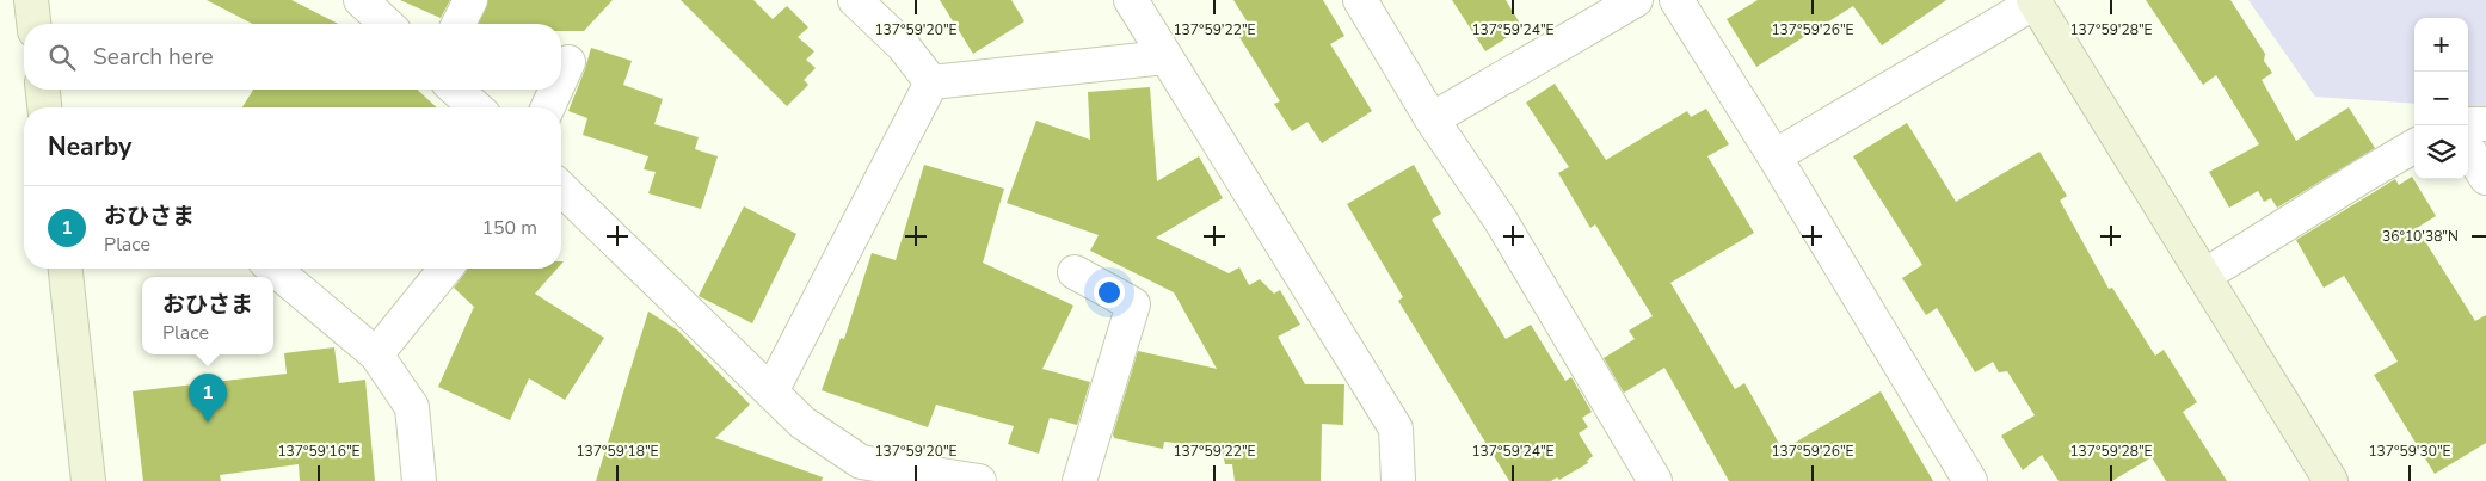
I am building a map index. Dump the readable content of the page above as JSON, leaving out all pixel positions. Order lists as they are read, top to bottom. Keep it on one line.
{"page":{"map_buttons":["+","−"],"search":"Search here","heading":"Nearby","list":[{"mark":"1","name":"おひさま","note":"Place","value":"150 m"}],"popup":["おひさま","Place"],"pins":"1"},"coordinates":["137°59'20\"E","137°59'22\"E","137°59'24\"E","137°59'26\"E","137°59'28\"E","36°10'38\"N","137°59'16\"E","137°59'18\"E","137°59'30\"E"]}
